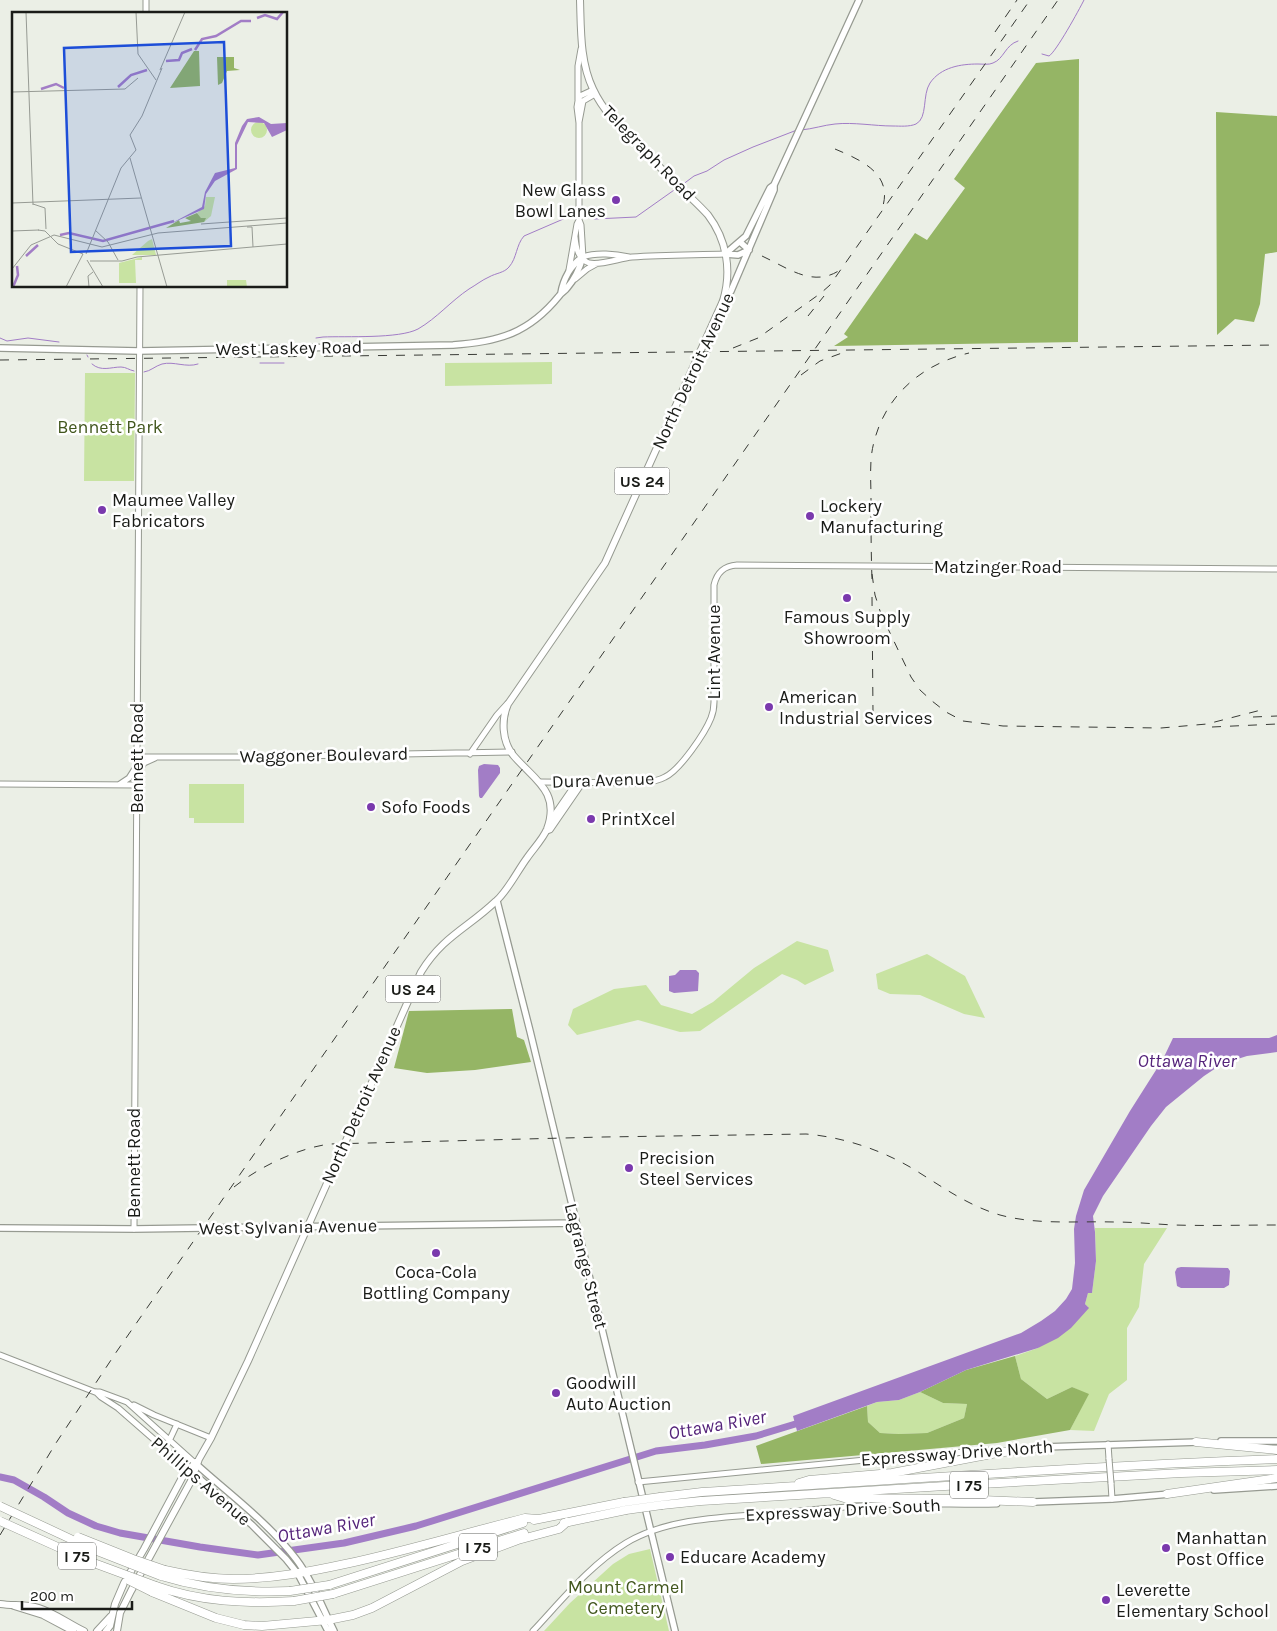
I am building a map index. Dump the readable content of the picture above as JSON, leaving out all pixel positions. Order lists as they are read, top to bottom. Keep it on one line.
{"streets":{"highway":["I 75"],"main road":["Telegraph Road","West Laskey Road","North Detroit Avenue","US 24","West Sylvania Avenue","Lagrange Street","Expressway Drive North","Phillips Avenue","Expressway Drive South"],"street":["Matzinger Road","Lint Avenue","Waggoner Boulevard","Bennett Road","Dura Avenue"]},"crossings":[["Telegraph Road","North Detroit Avenue"],["West Laskey Road","Bennett Road"],["North Detroit Avenue","Waggoner Boulevard"],["North Detroit Avenue","Dura Avenue"],["North Detroit Avenue","West Sylvania Avenue"],["North Detroit Avenue","Lagrange Street"],["North Detroit Avenue","Phillips Avenue"],["Matzinger Road","Lint Avenue"],["Lint Avenue","Dura Avenue"],["Waggoner Boulevard","Bennett Road"],["Bennett Road","West Sylvania Avenue"],["West Sylvania Avenue","Lagrange Street"],["Lagrange Street","Expressway Drive North"],["Lagrange Street","Expressway Drive South"]],"water":["Ottawa River"],"parks":["Bennett Park","Mount Carmel Cemetery"],"places":["New Glass Bowl Lanes","Maumee Valley Fabricators","Lockery Manufacturing","Famous Supply Showroom","American Industrial Services","Sofo Foods","PrintXcel","Precision Steel Services","Coca-Cola Bottling Company","Goodwill Auto Auction","Manhattan Post Office","Educare Academy","Leverette Elementary School"],"scale_bar":"200 m"}
